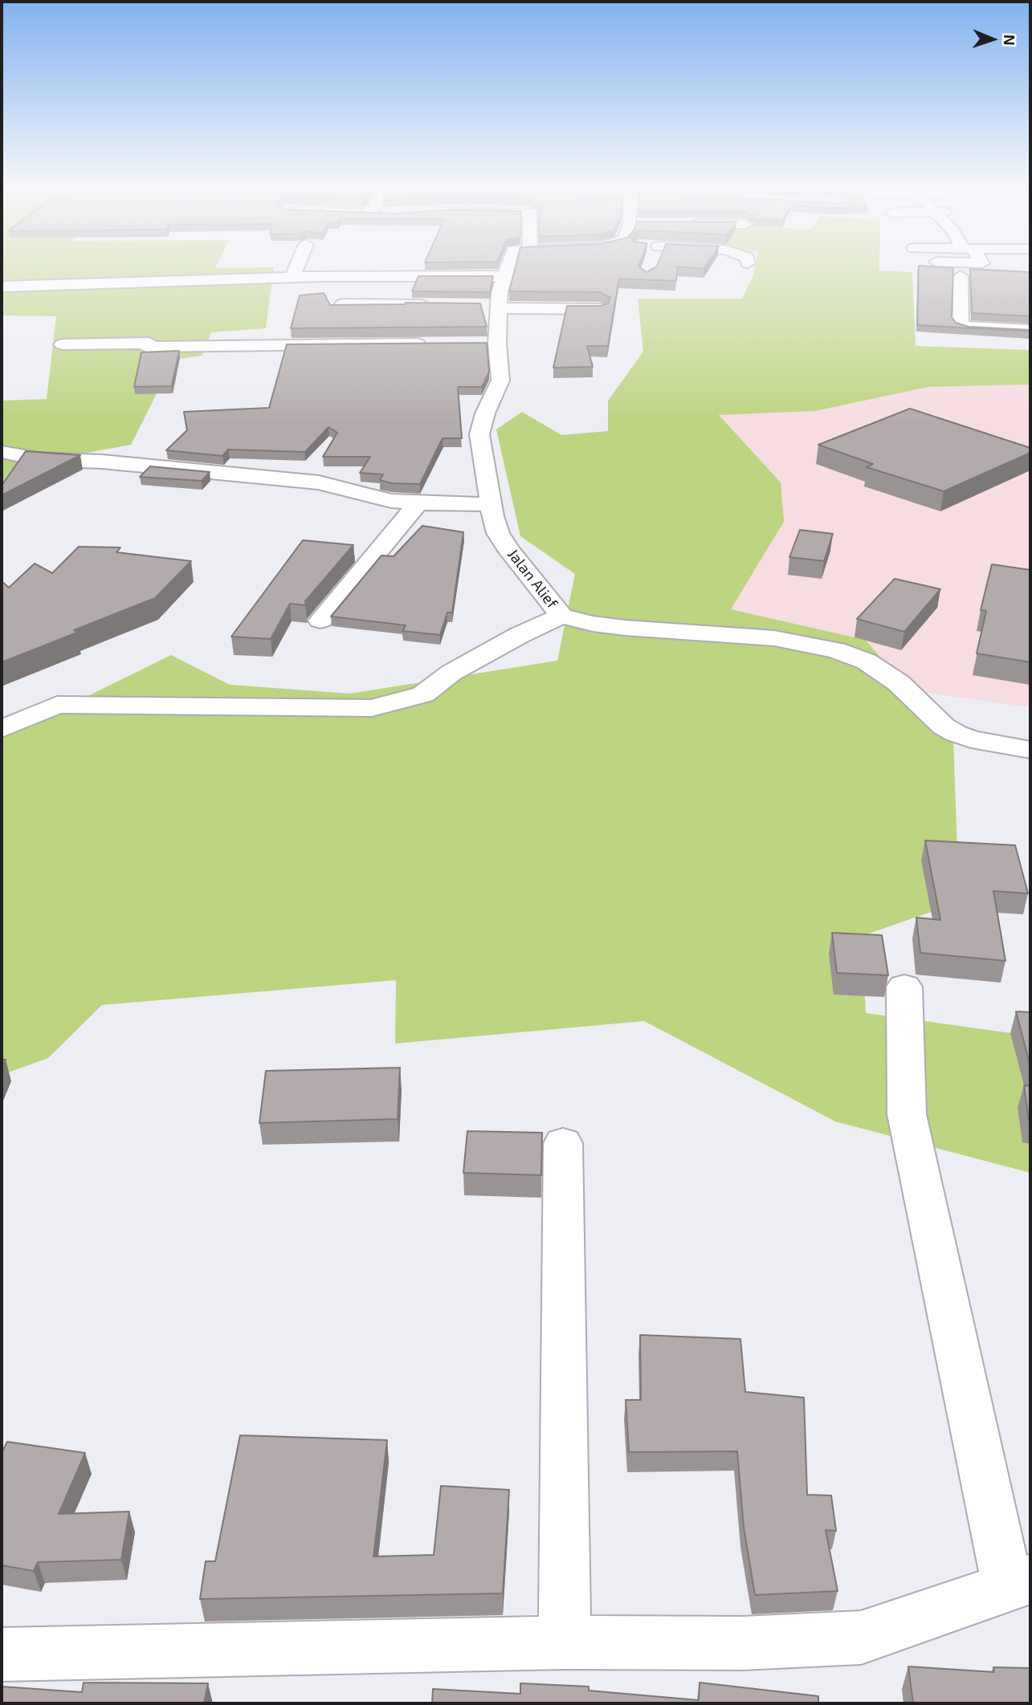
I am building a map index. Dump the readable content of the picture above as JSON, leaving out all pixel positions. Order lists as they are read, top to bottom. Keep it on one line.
{"streets":{"street":["Jalan Alief"]},"north":"right"}
